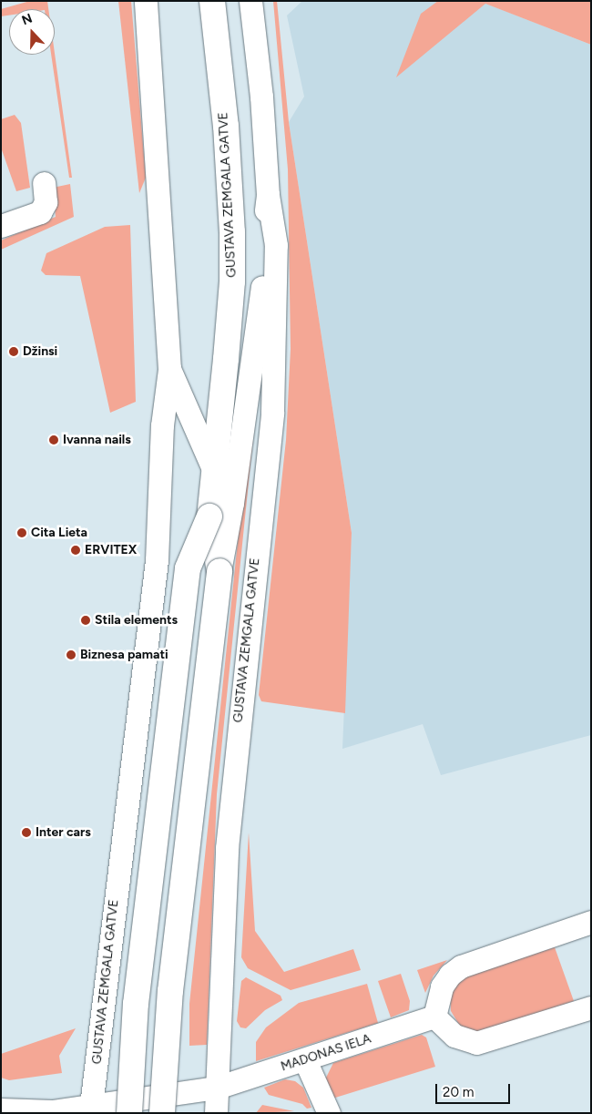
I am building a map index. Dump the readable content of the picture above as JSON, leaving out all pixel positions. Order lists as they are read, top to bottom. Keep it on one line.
{"streets":{"main road":["GUSTAVA ZEMGALA GATVE"],"street":["MADONAS IELA"]},"crossings":[["GUSTAVA ZEMGALA GATVE","MADONAS IELA"]],"places":["Džinsi","Ivanna nails","Cita Lieta","ERVITEX","Stila elements","Biznesa pamati","Inter cars"],"scale_bar":"20 m","north":"top"}
